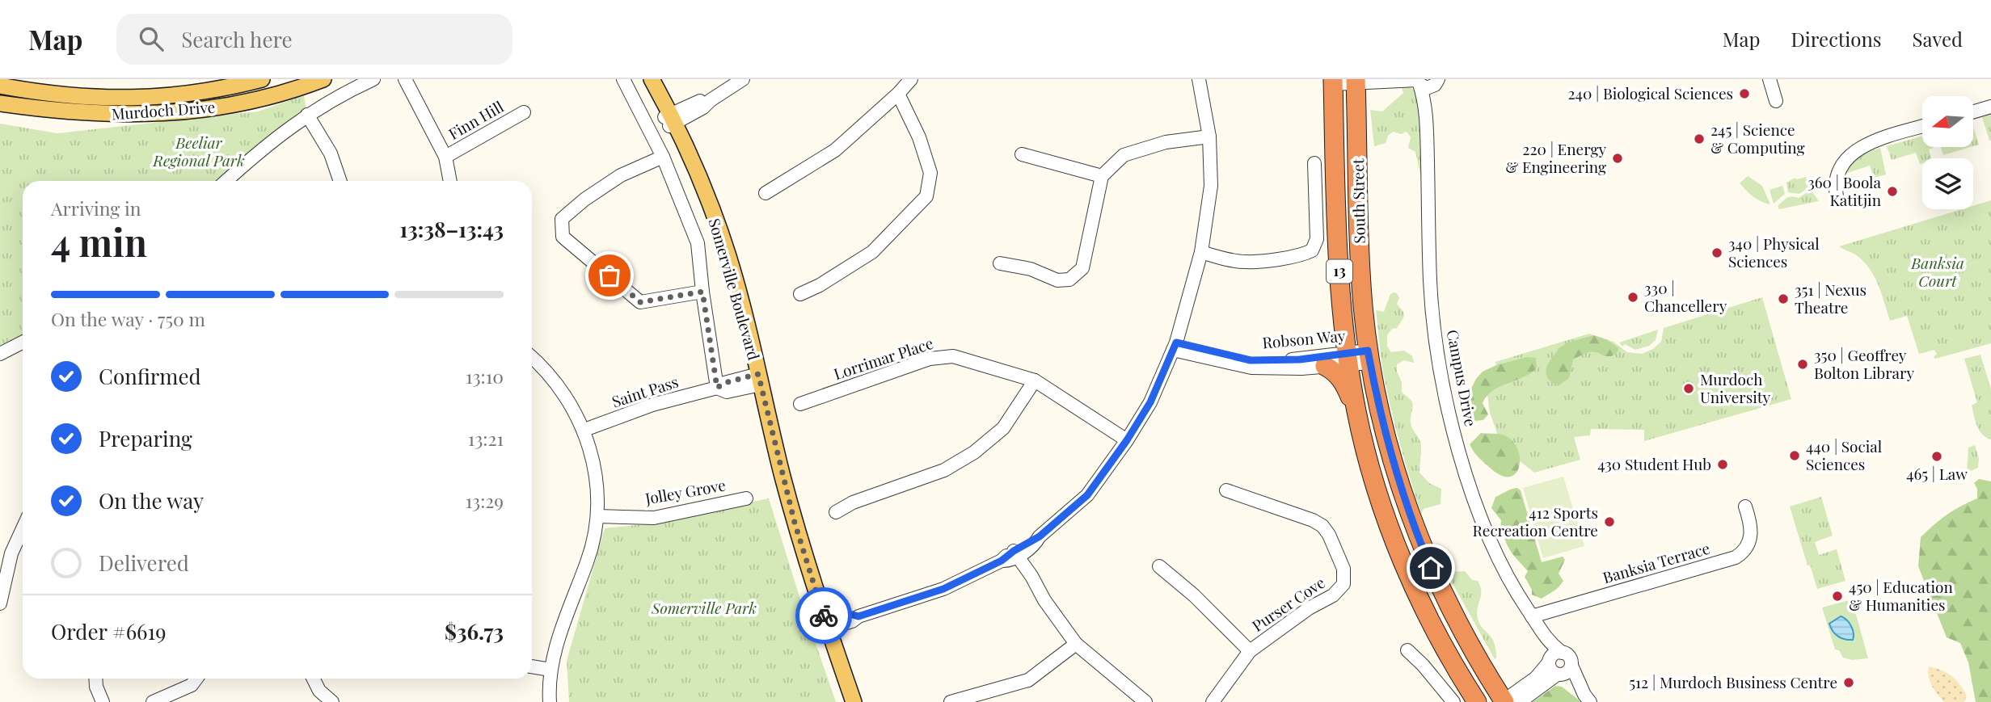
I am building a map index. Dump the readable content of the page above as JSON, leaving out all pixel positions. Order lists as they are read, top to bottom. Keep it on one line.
{"streets":{"highway":["South Street","13"],"main road":["Murdoch Drive","Somerville Boulevard"],"street":["Finn Hill","Robson Way","Lorrimar Place","Campus Drive","Saint Pass","Jolley Grove","Banksia Terrace","Purser Cove"]},"crossings":[["South Street","Robson Way"],["Somerville Boulevard","Saint Pass"],["Campus Drive","Banksia Terrace"]],"parks":["Beeliar Regional Park","Banksia Court","Somerville Park"],"places":["240 | Biological Sciences","245 | Science & Computing","220 | Energy & Engineering","360 | Boola Katitjin","340 | Physical Sciences","330 | Chancellery","351 | Nexus Theatre","350 | Geoffrey Bolton Library","Murdoch University","440 | Social Sciences","465 | Law","430 Student Hub","412 Sports Recreation Centre","450 | Education & Humanities","512 | Murdoch Business Centre"],"north":"left","page":{"header":"Map","search":"Search here","nav":["Map","Directions","Saved"],"heading":["4 min","Arriving in","13:38–13:43"],"panel":["Order #6619","$36.73"],"bar":"On the way · 750 m","list":[["Confirmed","13:10"],["Preparing","13:21"],["On the way","13:29"],"Delivered"]}}
